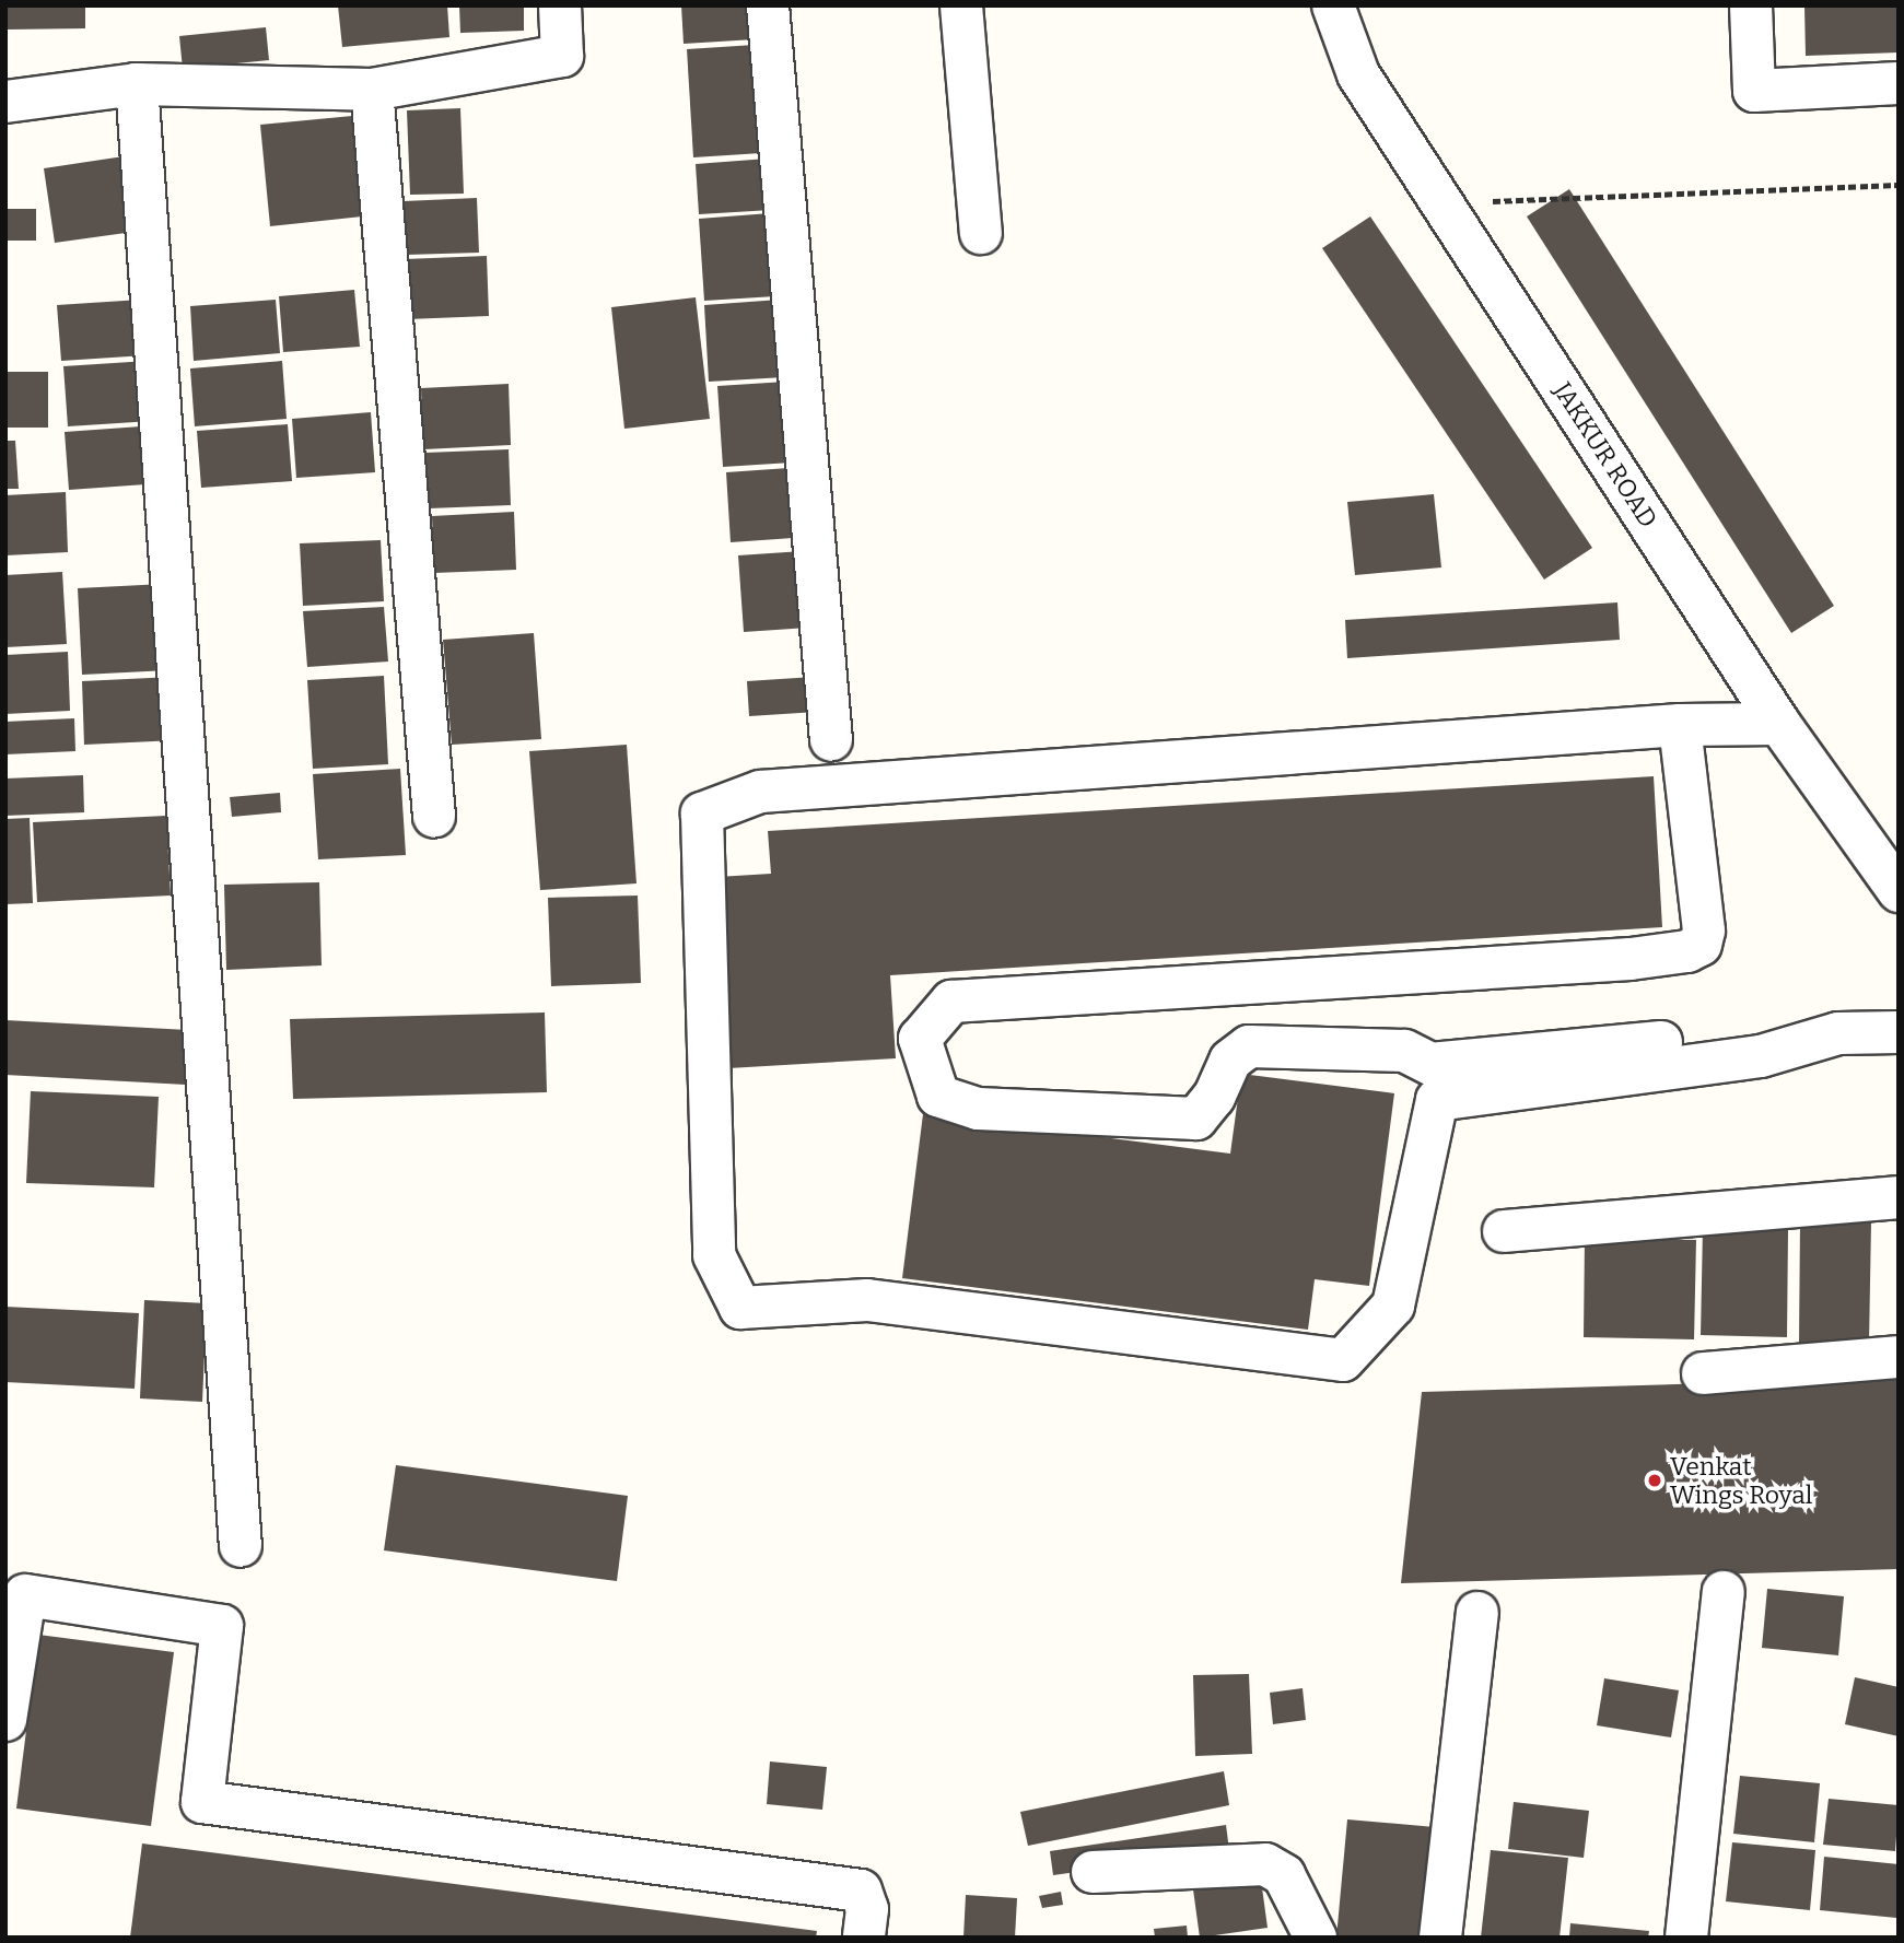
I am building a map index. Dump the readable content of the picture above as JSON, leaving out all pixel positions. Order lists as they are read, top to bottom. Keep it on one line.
{"streets":{"street":["JAKKUR ROAD"]},"places":["Venkat Wings Royal"]}
